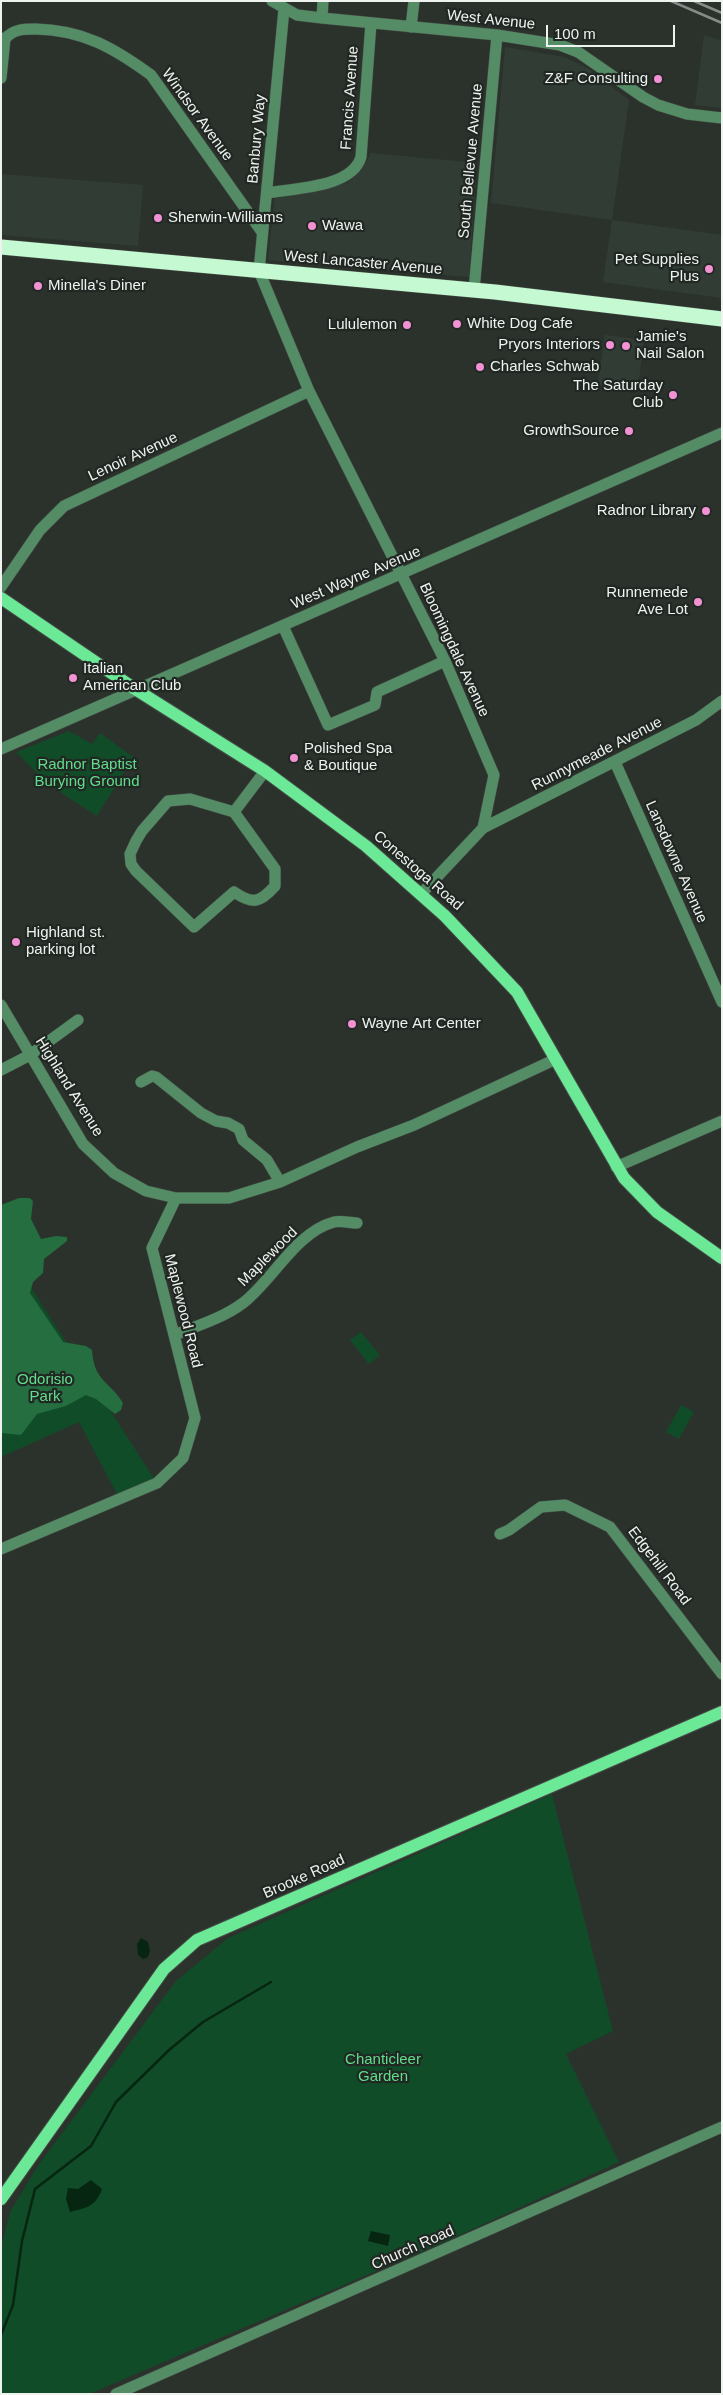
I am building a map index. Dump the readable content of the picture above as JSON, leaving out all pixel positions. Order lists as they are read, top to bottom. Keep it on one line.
{"streets":{"highway":["West Lancaster Avenue"],"main road":["Conestoga Road","Brooke Road"],"street":["West Avenue","Francis Avenue","Windsor Avenue","Banbury Way","South Bellevue Avenue","Lenoir Avenue","West Wayne Avenue","Bloomingdale Avenue","Runnymeade Avenue","Lansdowne Avenue","Highland Avenue","Maplewood","Maplewood Road","Edgehill Road","Church Road"]},"crossings":[["West Avenue","Francis Avenue"],["West Avenue","Banbury Way"],["West Avenue","South Bellevue Avenue"],["Francis Avenue","Banbury Way"],["Windsor Avenue","Banbury Way"],["Banbury Way","West Lancaster Avenue"],["Banbury Way","Bloomingdale Avenue"],["South Bellevue Avenue","West Lancaster Avenue"],["West Lancaster Avenue","Bloomingdale Avenue"],["Lenoir Avenue","Bloomingdale Avenue"],["West Wayne Avenue","Bloomingdale Avenue"],["West Wayne Avenue","Conestoga Road"],["Bloomingdale Avenue","Runnymeade Avenue"],["Runnymeade Avenue","Lansdowne Avenue"],["Highland Avenue","Maplewood Road"],["Maplewood","Maplewood Road"]],"parks":["Radnor Baptist Burying Ground","Odorisio Park","Chanticleer Garden"],"places":["Z&F Consulting","Sherwin-Williams","Wawa","Pet Supplies Plus","Minella's Diner","White Dog Cafe","Lululemon","Pryors Interiors","Jamie's Nail Salon","Charles Schwab","The Saturday Club","GrowthSource","Radnor Library","Runnemede Ave Lot","Italian American Club","Polished Spa & Boutique","Highland st. parking lot","Wayne Art Center"],"scale_bar":"100 m"}
